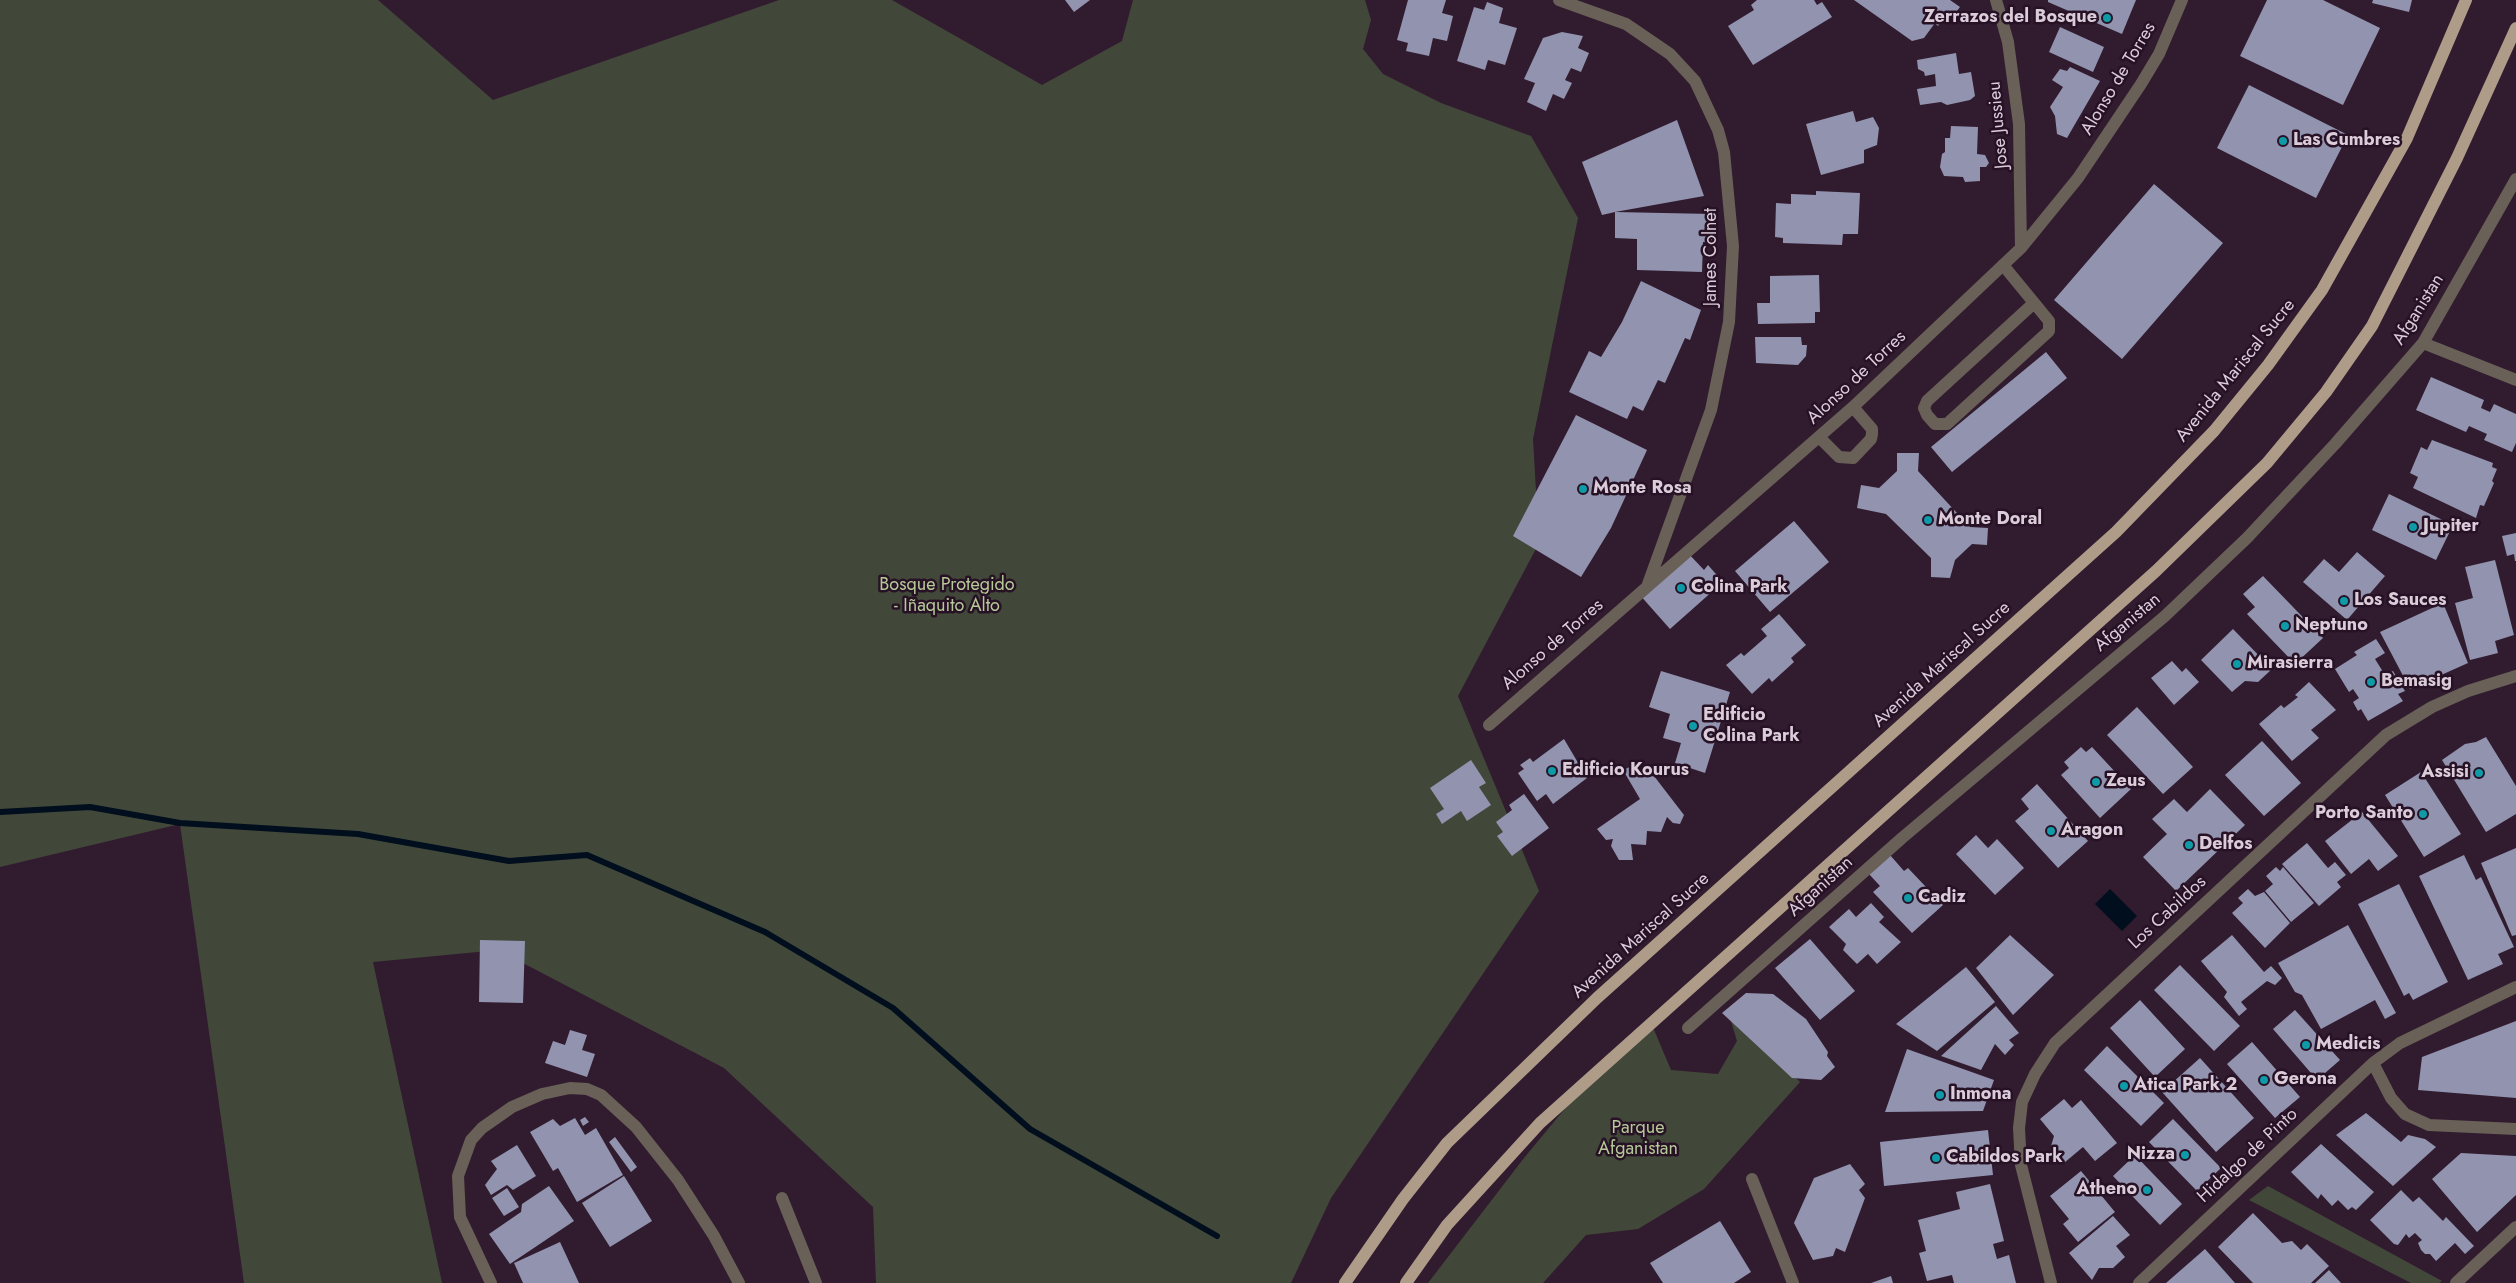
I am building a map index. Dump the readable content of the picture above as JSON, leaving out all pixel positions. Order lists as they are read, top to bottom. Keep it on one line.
{"streets":{"main road":["Avenida Mariscal Sucre"],"street":["Alonso de Torres","Jose Jussieu","James Colnet","Afganistan","Los Cabildos","Hidalgo de Pinto"]},"crossings":[["Alonso de Torres","Jose Jussieu"],["Alonso de Torres","James Colnet"]],"parks":["Bosque Protegido - Iñaquito Alto","Parque Afganistan"],"places":["Zerrazos del Bosque","Las Cumbres","Monte Rosa","Monte Doral","Jupiter","Colina Park","Los Sauces","Neptuno","Mirasierra","Bemasig","Edificio Colina Park","Edificio Kourus","Assisi","Zeus","Porto Santo","Aragon","Delfos","Cadiz","Medicis","Gerona","Atica Park 2","Inmona","Nizza","Cabildos Park","Atheno"]}
